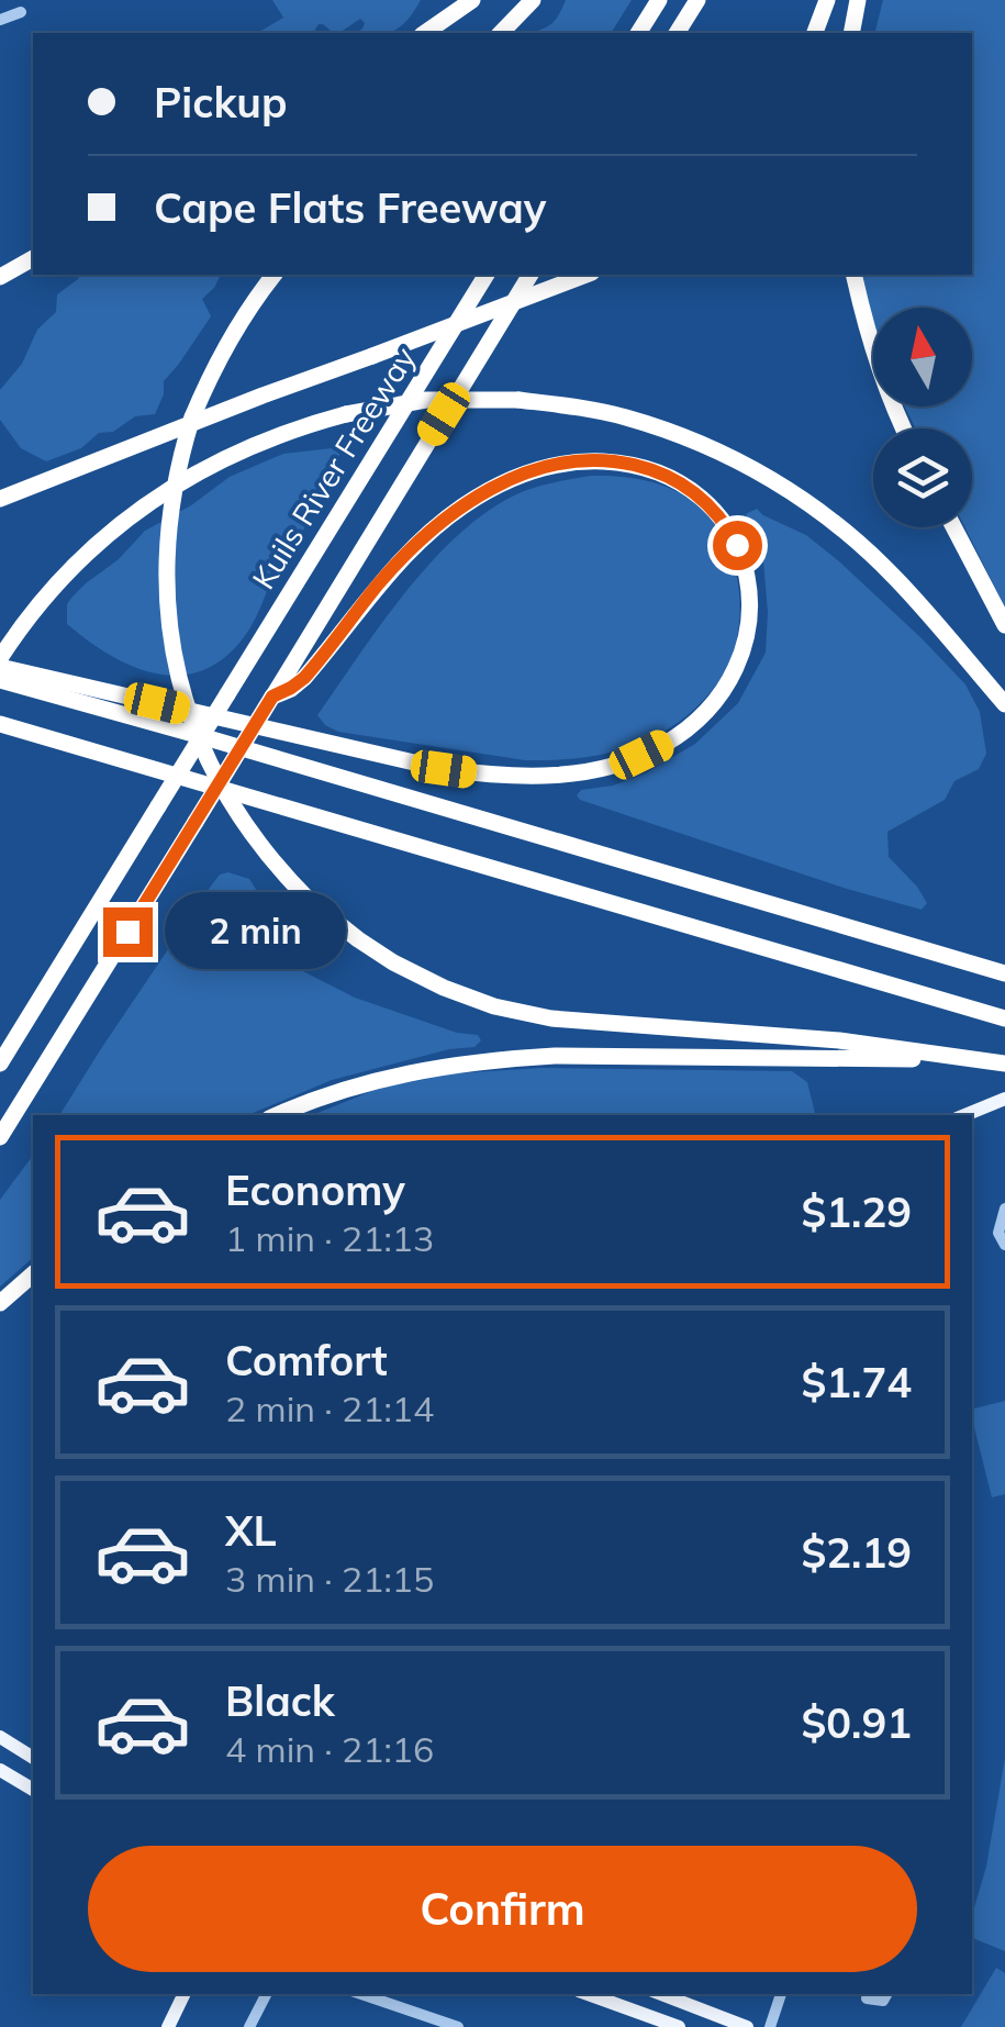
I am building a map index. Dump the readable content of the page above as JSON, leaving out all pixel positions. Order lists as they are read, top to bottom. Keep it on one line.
{"streets":{"highway":["Kuils River Freeway"]},"north":"top","page":{"banner":["Pickup","Cape Flats Freeway"],"bubble":"2 min","list":[{"name":"Economy","note":"1 min · 21:13","value":"$1.29"},{"name":"Comfort","note":"2 min · 21:14","value":"$1.74"},{"name":"XL","note":"3 min · 21:15","value":"$2.19"},{"name":"Black","note":"4 min · 21:16","value":"$0.91"}],"buttons":"Confirm"}}
